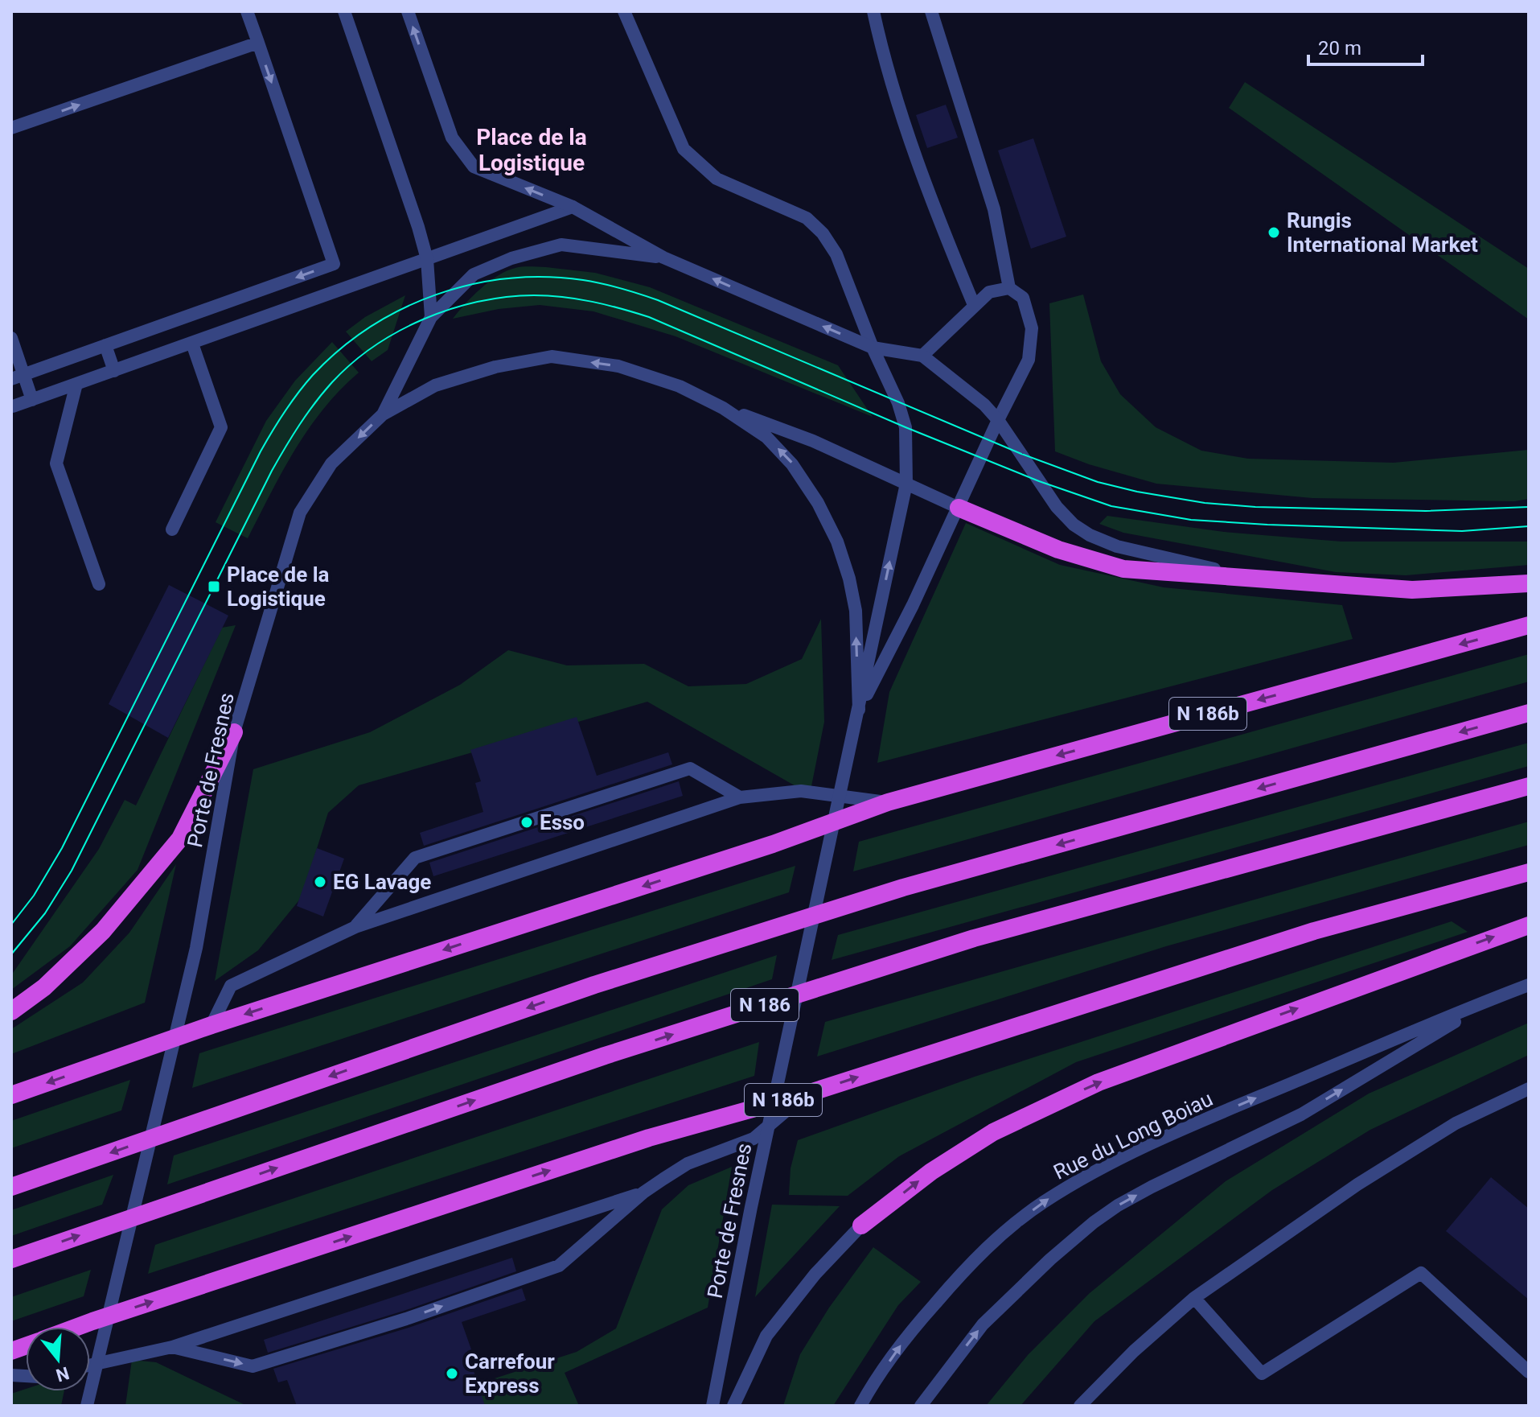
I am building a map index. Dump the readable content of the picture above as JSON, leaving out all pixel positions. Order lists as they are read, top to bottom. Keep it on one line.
{"streets":{"highway":["N 186b","N 186"],"street":["Porte de Fresnes","Rue du Long Boiau"]},"districts":["Place de la Logistique"],"places":{"other":["Rungis International Market","Esso","EG Lavage","Carrefour Express"],"transit":["Place de la Logistique"]},"scale_bar":"20 m","north":"bottom"}
